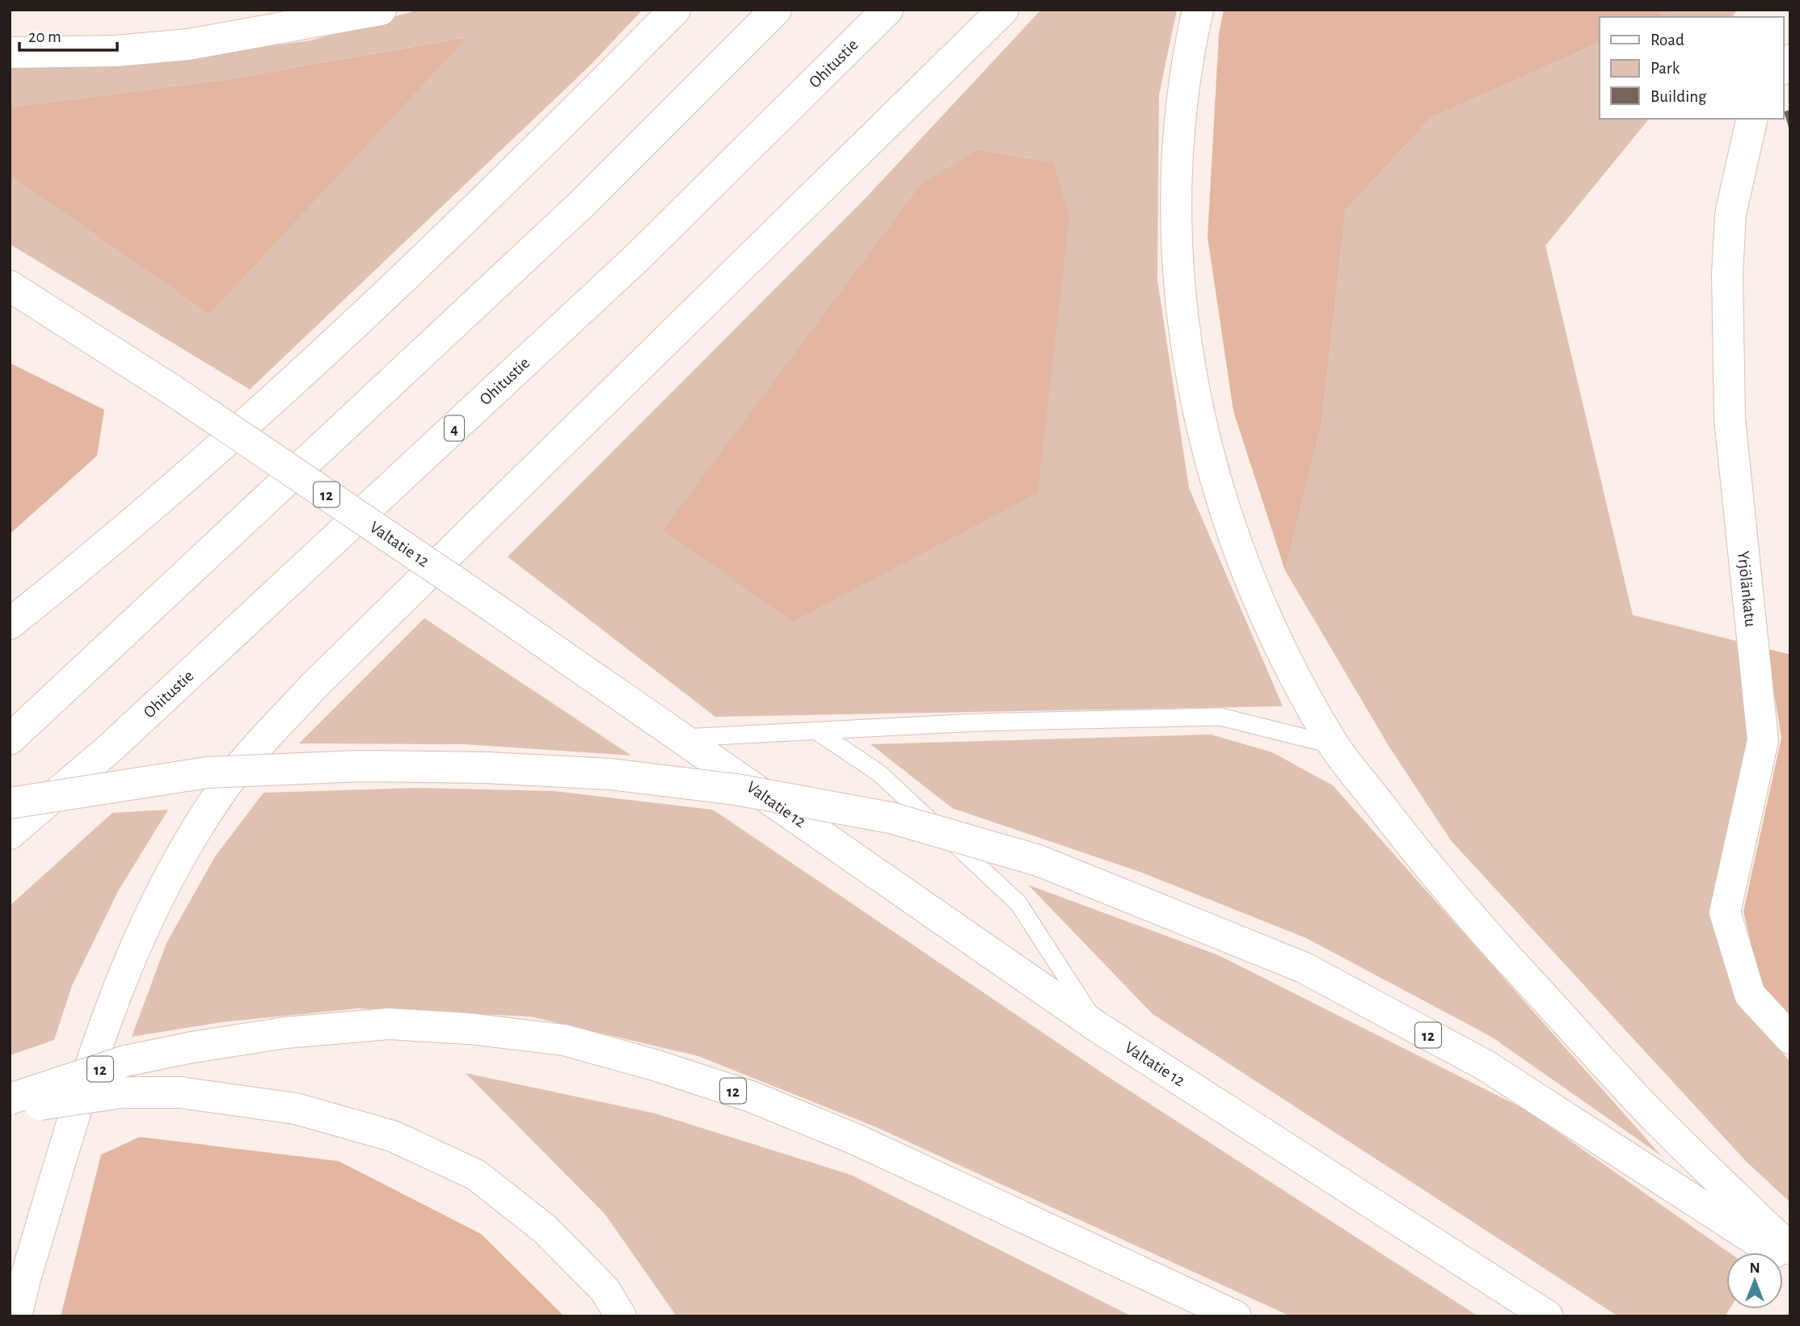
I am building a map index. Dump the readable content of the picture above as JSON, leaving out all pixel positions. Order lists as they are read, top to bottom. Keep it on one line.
{"streets":{"main road":["Ohitustie","4","12","Valtatie 12","Yrjölänkatu"]},"legend":["Road","Park","Building"],"scale_bar":"20 m","north":"top"}
